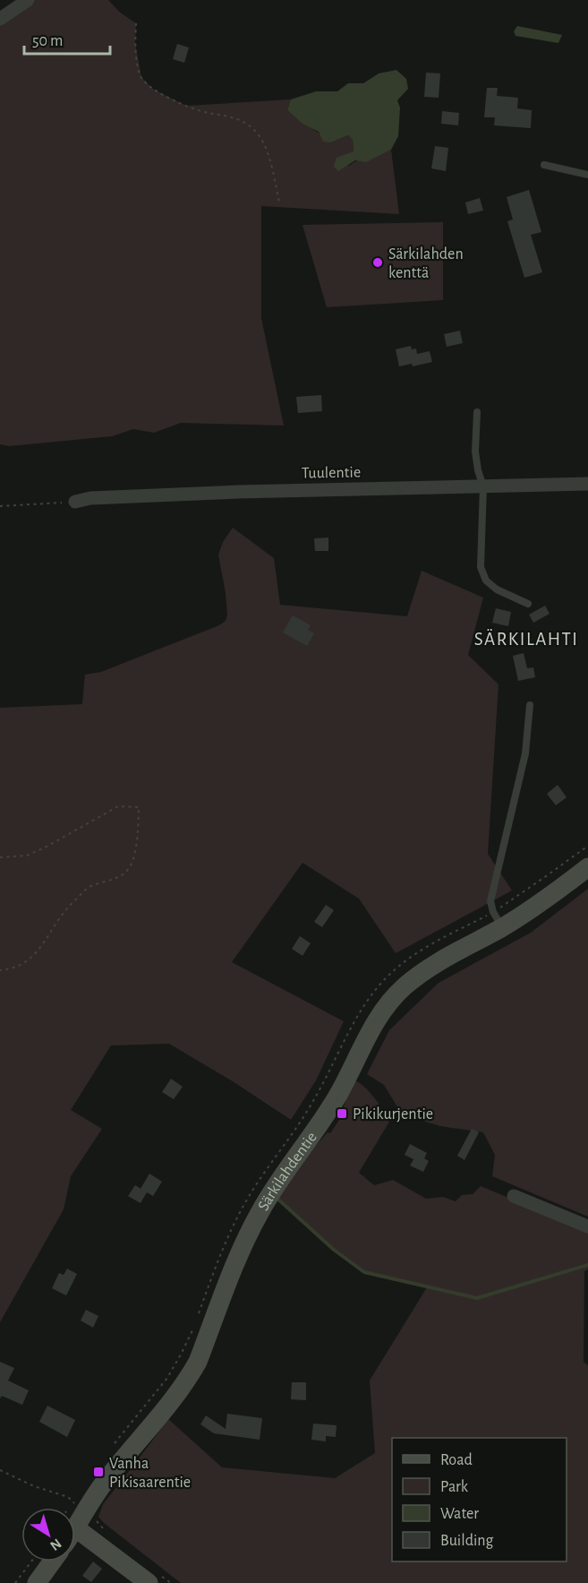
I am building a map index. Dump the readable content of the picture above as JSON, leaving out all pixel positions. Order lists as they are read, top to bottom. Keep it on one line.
{"streets":{"street":["Tuulentie","Särkilahdentie"]},"districts":["SÄRKILAHTI"],"places":{"other":["Särkilahden kenttä"],"transit":["Pikikurjentie","Vanha Pikisaarentie"]},"legend":["Road","Park","Water","Building"],"scale_bar":"50 m","north":"bottom right"}
